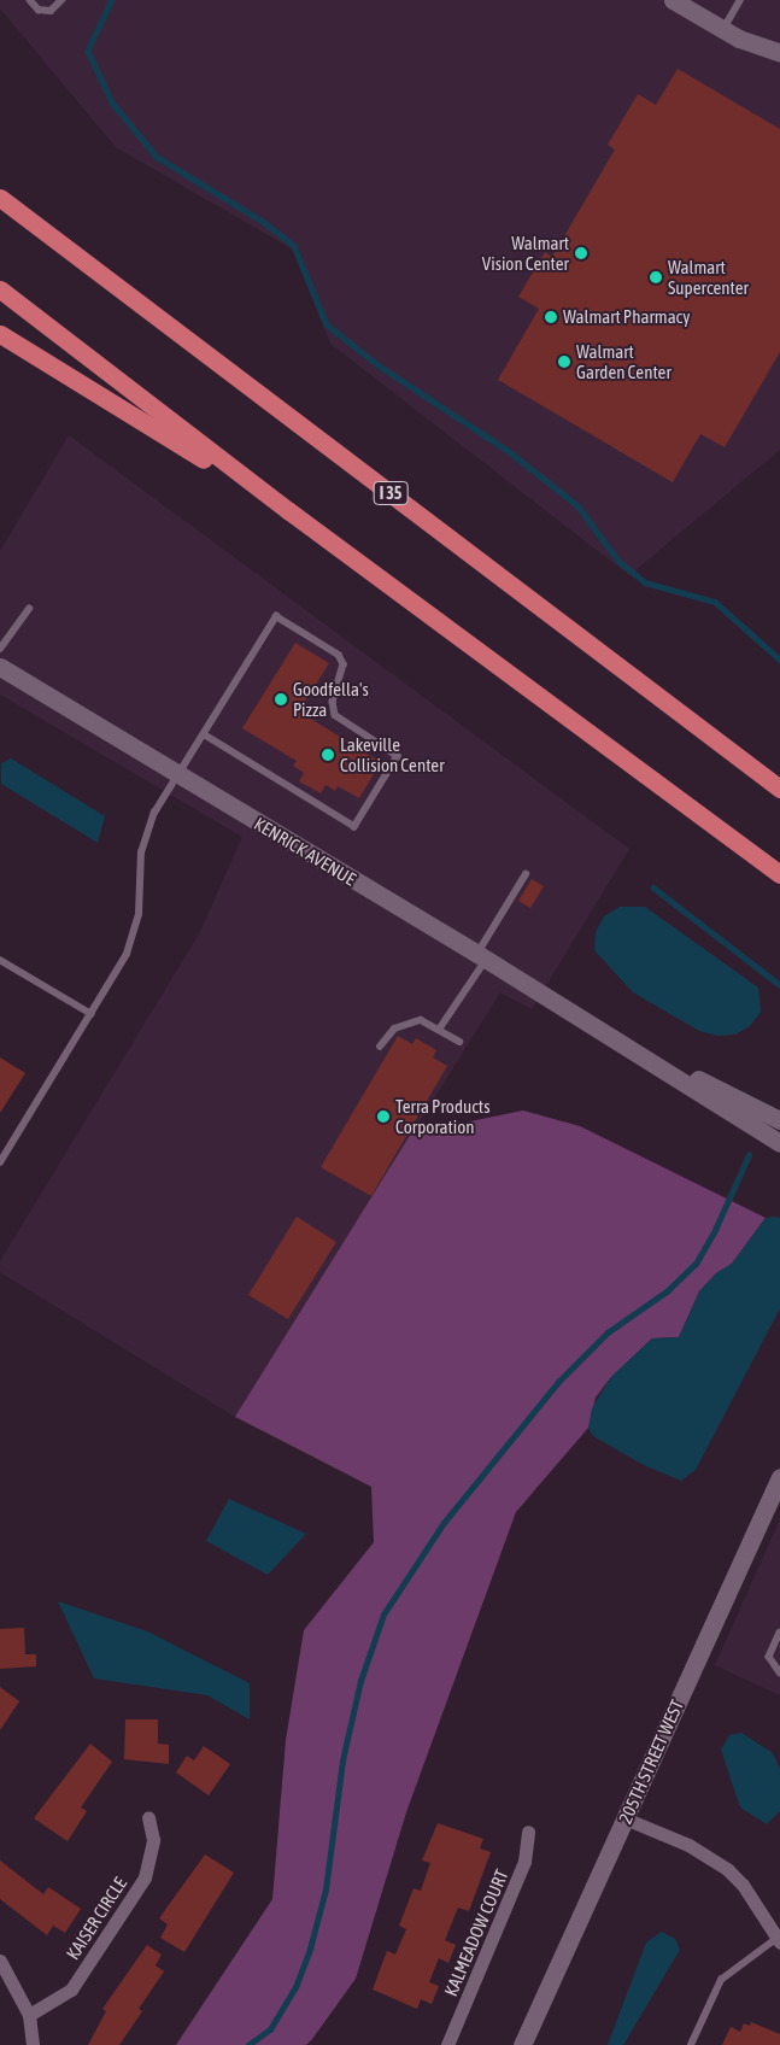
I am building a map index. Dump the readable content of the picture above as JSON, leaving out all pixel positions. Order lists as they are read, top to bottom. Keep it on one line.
{"streets":{"highway":["I 35"],"street":["KENRICK AVENUE","205TH STREET WEST","KAISER CIRCLE","KALMEADOW COURT"]},"places":["Walmart Vision Center","Walmart Supercenter","Walmart Pharmacy","Walmart Garden Center","Goodfella's Pizza","Lakeville Collision Center","Terra Products Corporation"]}
